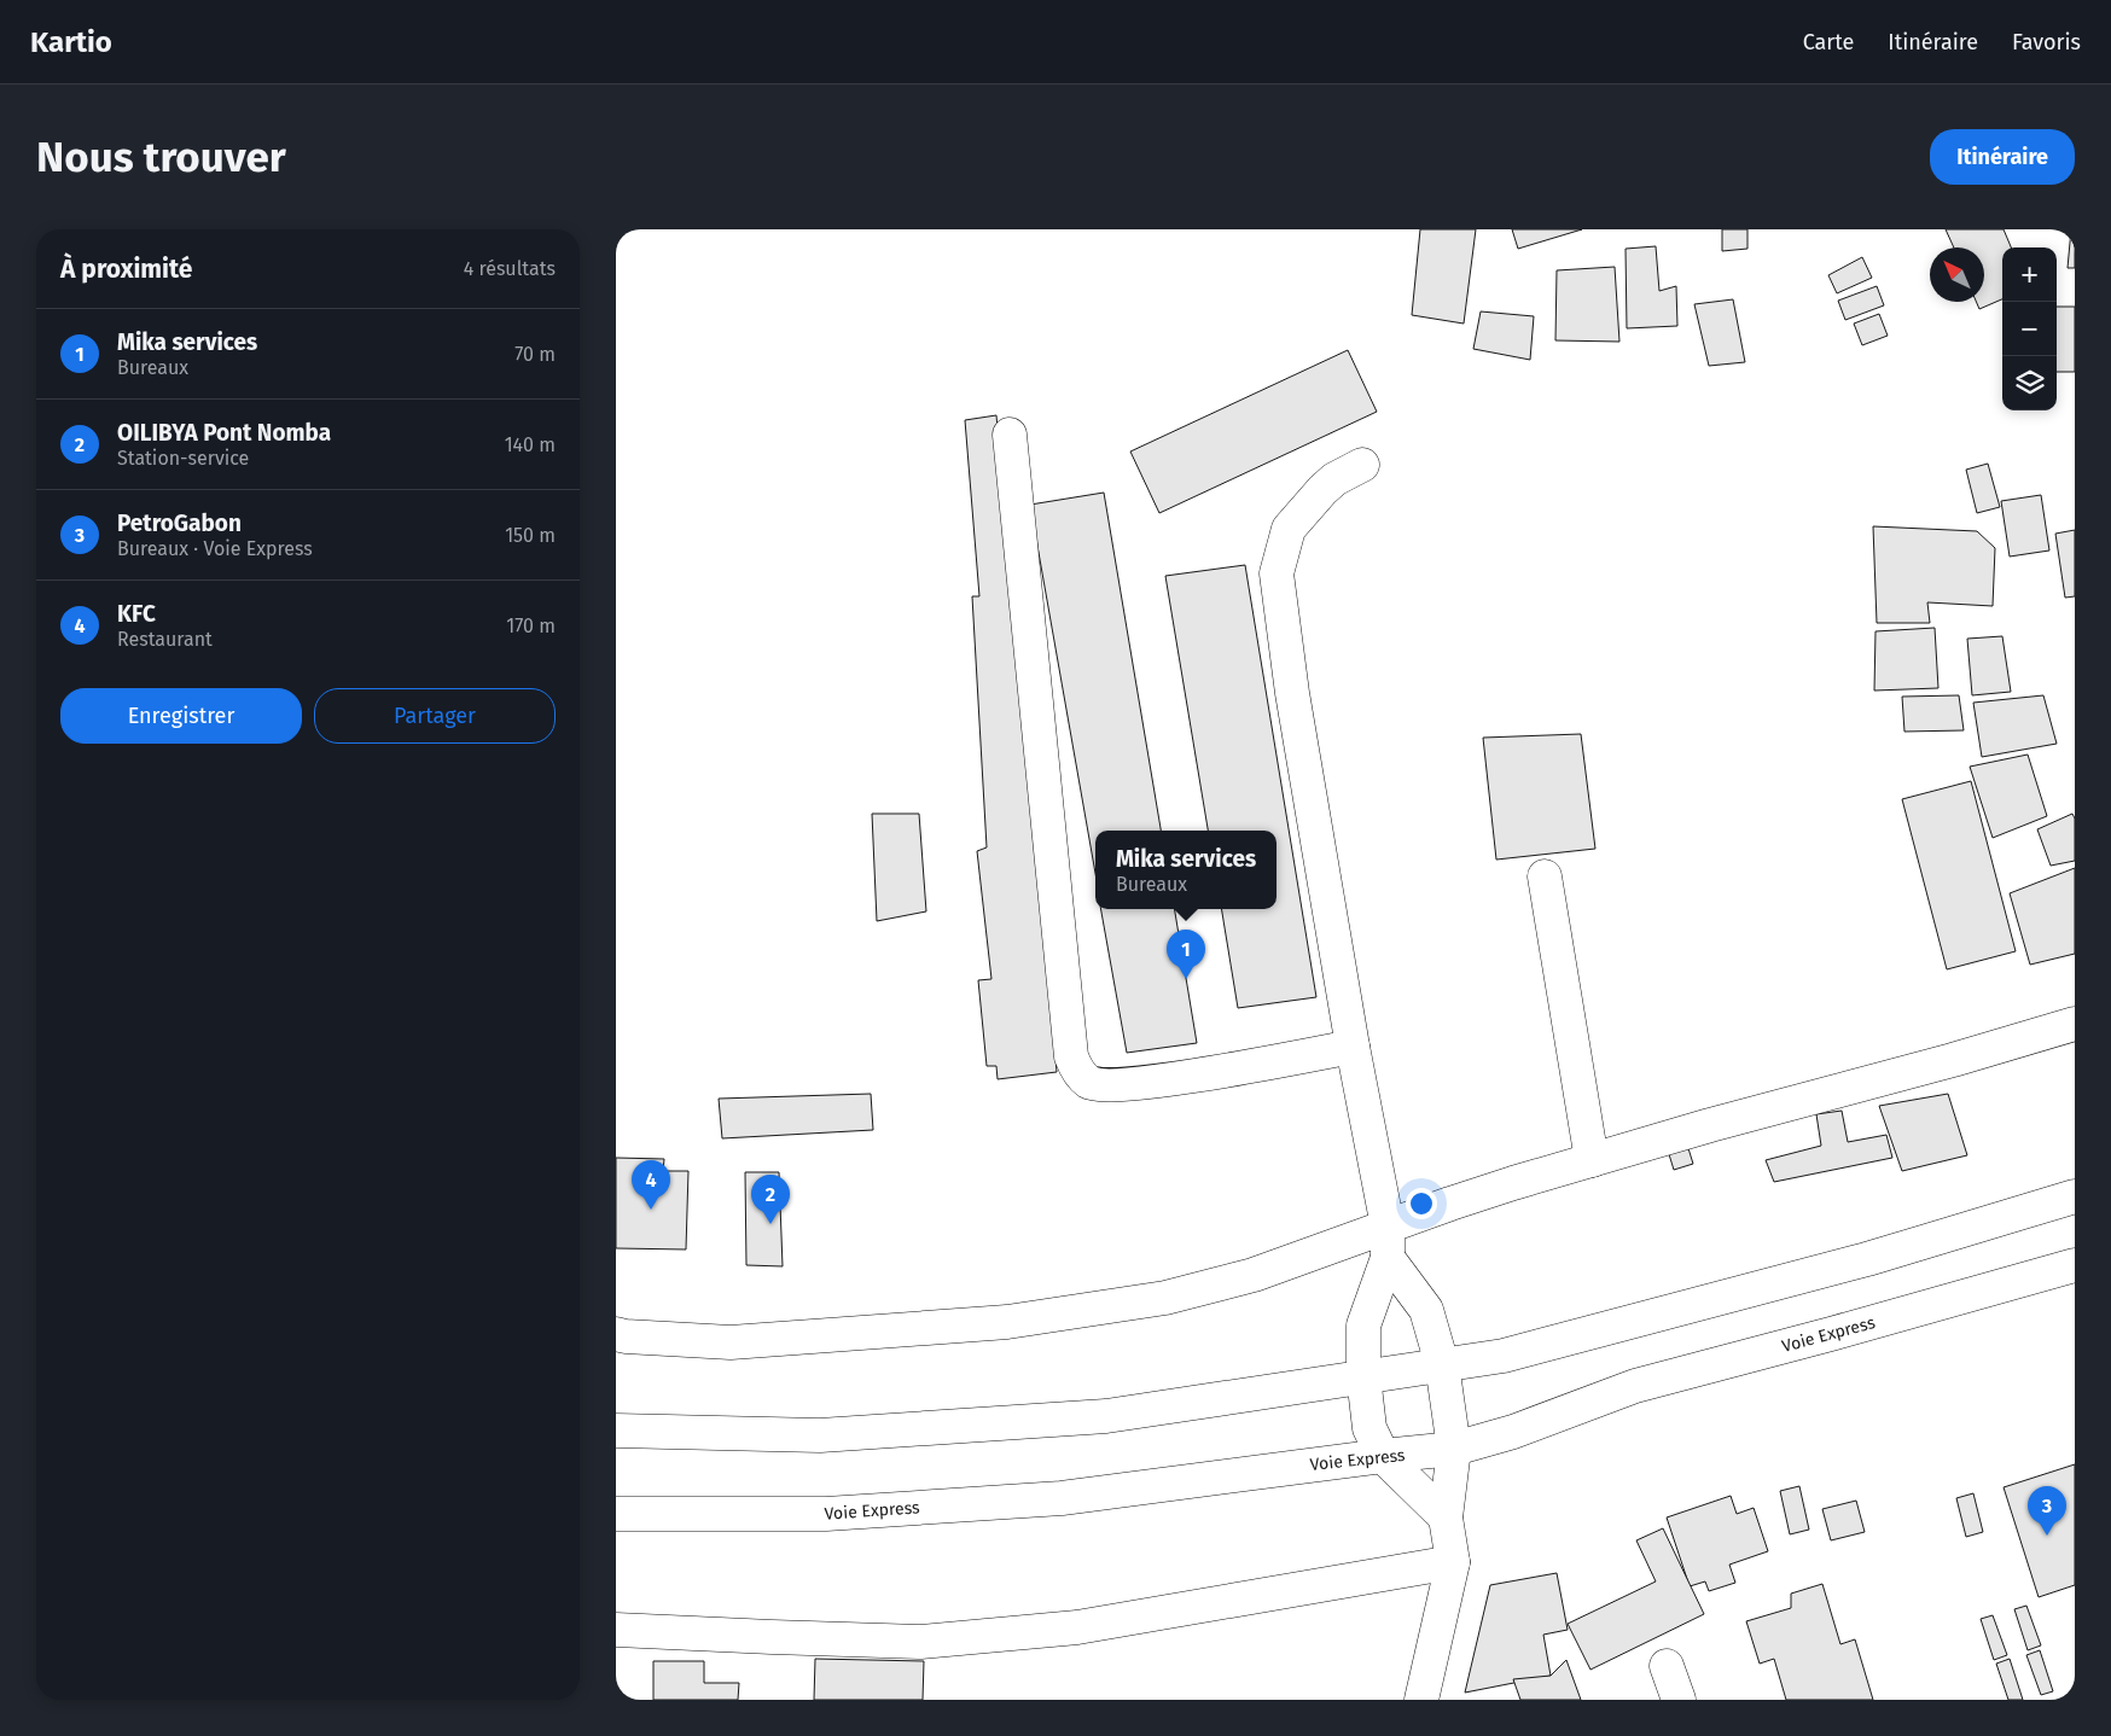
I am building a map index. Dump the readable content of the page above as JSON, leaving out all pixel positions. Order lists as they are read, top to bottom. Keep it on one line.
{"streets":{"main road":["Voie Express"]},"north":"top left","page":{"header":"Kartio","nav":["Carte","Itinéraire","Favoris"],"buttons":["Itinéraire",["Enregistrer","Partager"]],"title":"Nous trouver","heading":["À proximité","4 résultats"],"map_buttons":["+","−"],"list":[{"mark":"1","name":"Mika services","note":"Bureaux","value":"70 m"},{"mark":"2","name":"OILIBYA Pont Nomba","note":"Station-service","value":"140 m"},{"mark":"3","name":"PetroGabon","note":"Bureaux · Voie Express","value":"150 m"},{"mark":"4","name":"KFC","note":"Restaurant","value":"170 m"}],"popup":["Mika services","Bureaux"],"pins":["1","4","2","3"]}}
